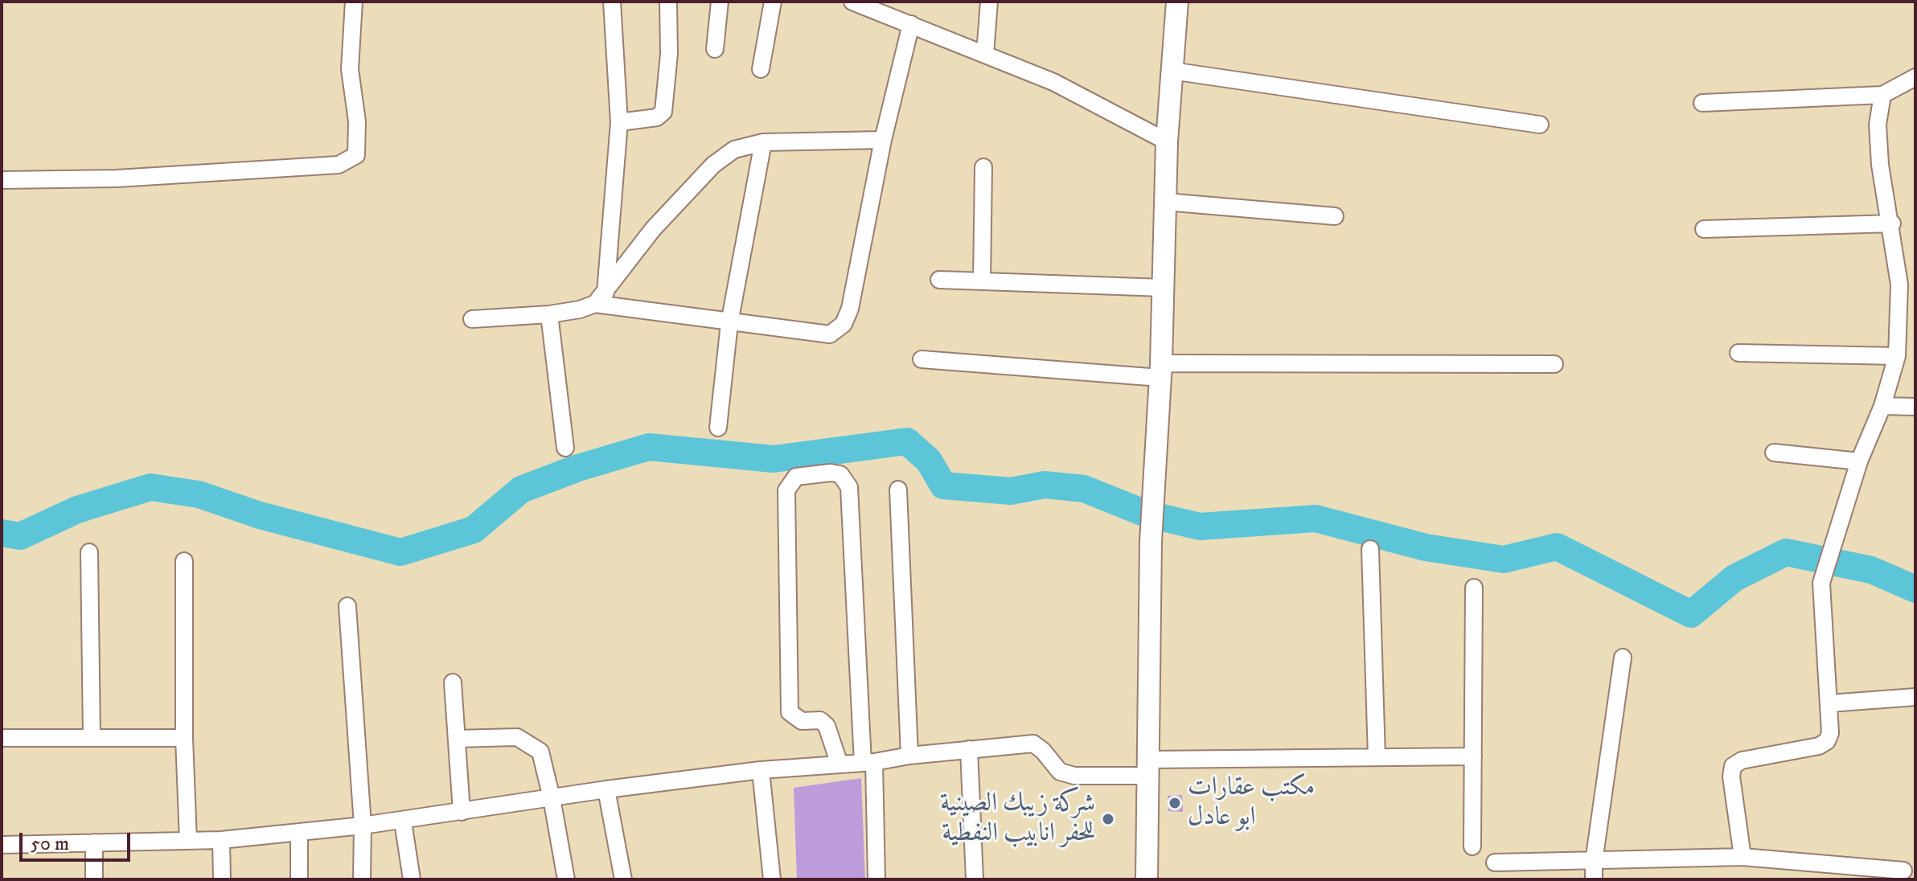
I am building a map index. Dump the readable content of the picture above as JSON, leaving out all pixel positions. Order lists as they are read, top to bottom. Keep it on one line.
{"places":["مكتب عقارات ابو عادل","شركة زيبك الصينية للحفر انابيب النفطية"],"scale_bar":"50 m"}
